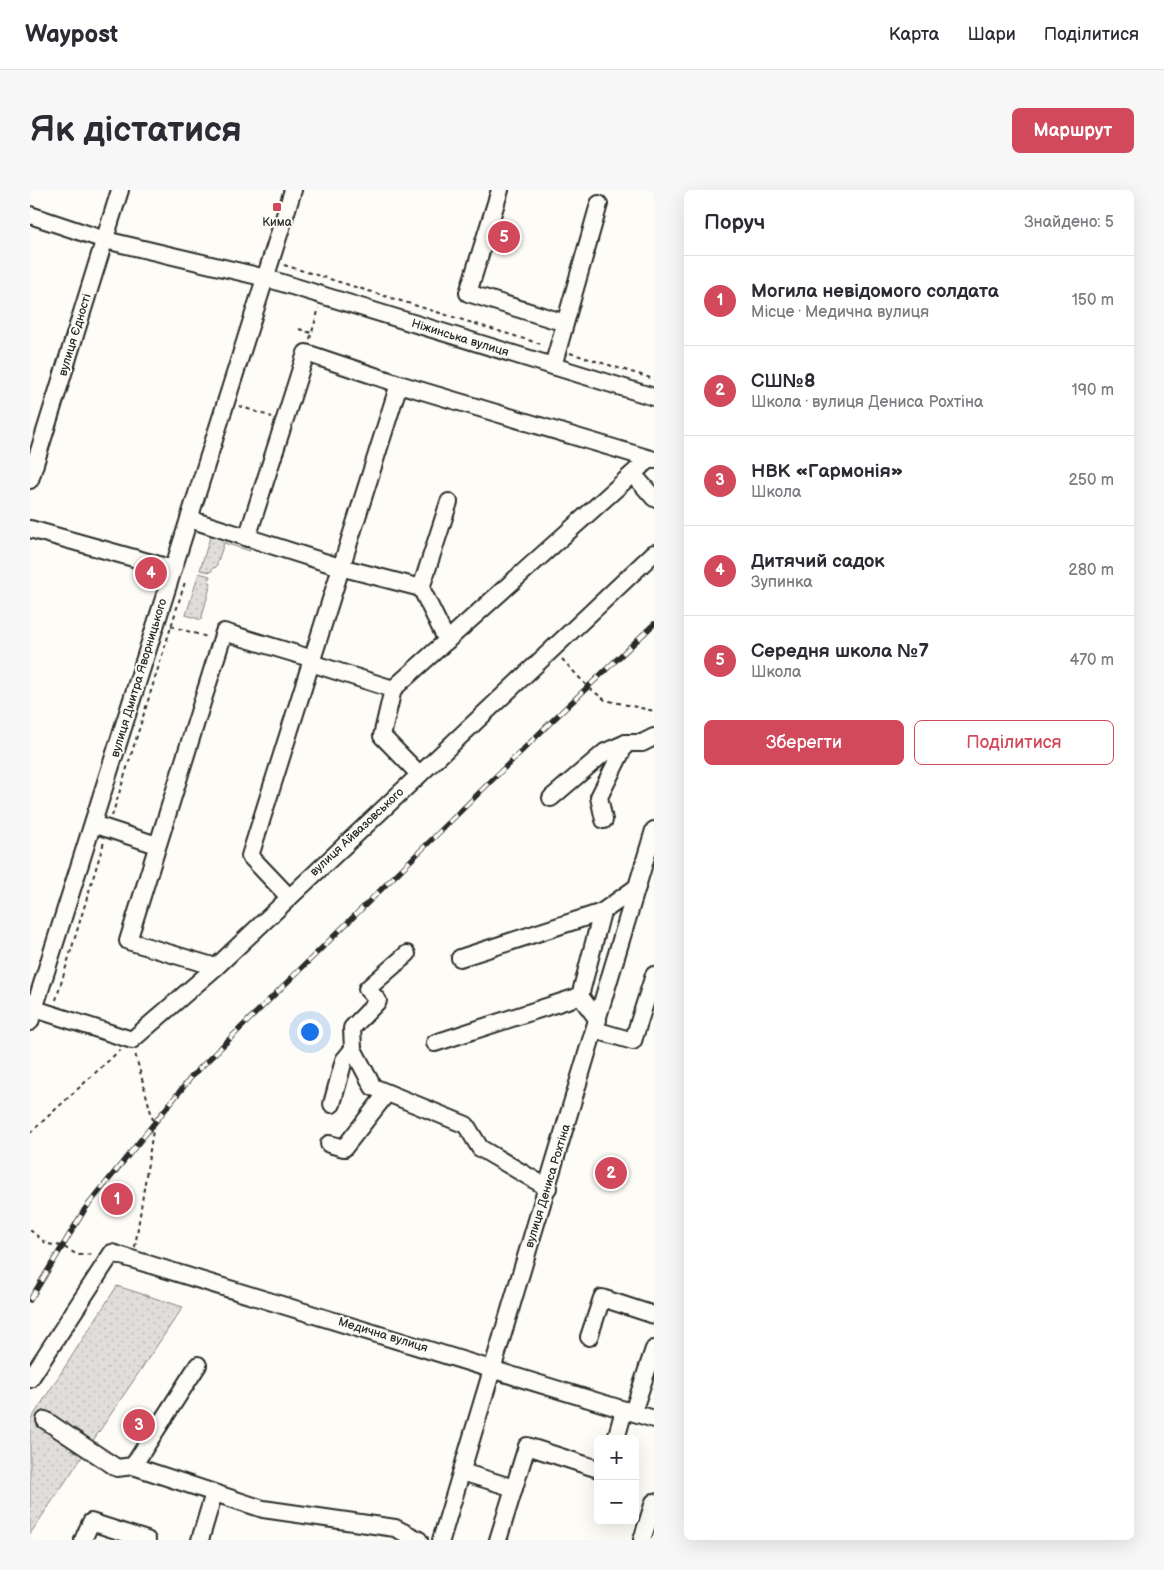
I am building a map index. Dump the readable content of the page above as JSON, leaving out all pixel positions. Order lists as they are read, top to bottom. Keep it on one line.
{"streets":{"street":["вулиця Єдності","Ніжинська вулиця","вулиця Дмитра Яворницького","вулиця Айвазовського","вулиця Дениса Рохтіна","Медична вулиця"]},"crossings":[["вулиця Єдності","Ніжинська вулиця"],["Ніжинська вулиця","вулиця Дмитра Яворницького"],["вулиця Дениса Рохтіна","Медична вулиця"]],"places":{"transit":["Кима"]},"page":{"header":"Waypost","nav":["Карта","Шари","Поділитися"],"buttons":["Маршрут",["Зберегти","Поділитися"]],"title":"Як дістатися","heading":["Поруч","Знайдено: 5"],"pins":["5","4","2","1","3"],"list":[{"mark":"1","name":"Могила невідомого солдата","note":"Місце · Медична вулиця","value":"150 m"},{"mark":"2","name":"СШ№8","note":"Школа · вулиця Дениса Рохтіна","value":"190 m"},{"mark":"3","name":"НВК «Гармонія»","note":"Школа","value":"250 m"},{"mark":"4","name":"Дитячий садок","note":"Зупинка","value":"280 m"},{"mark":"5","name":"Середня школа №7","note":"Школа","value":"470 m"}],"map_buttons":["+","−"]}}
